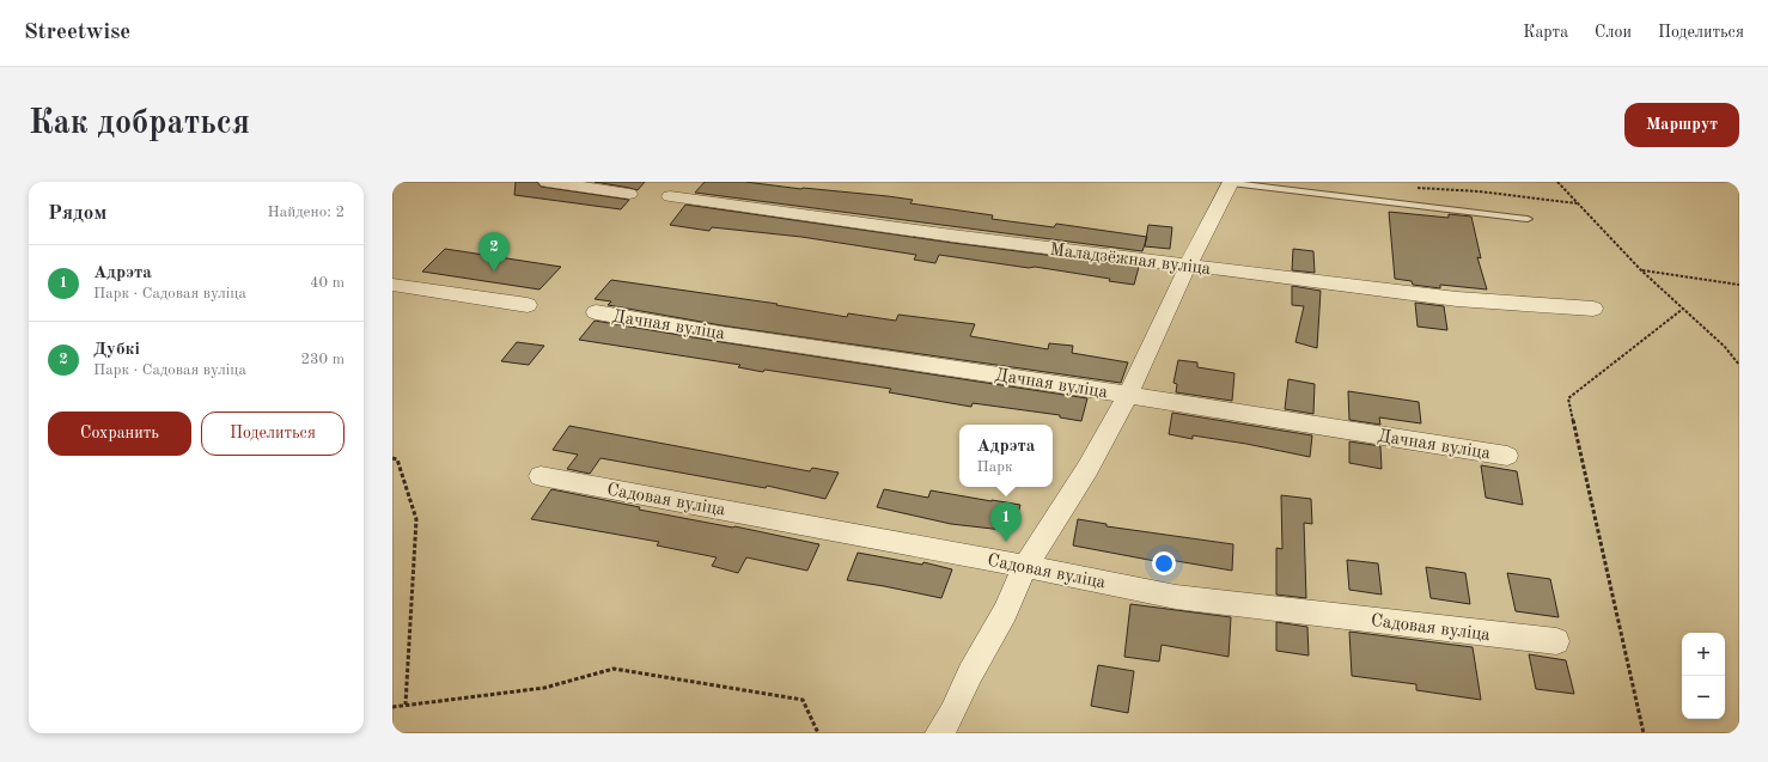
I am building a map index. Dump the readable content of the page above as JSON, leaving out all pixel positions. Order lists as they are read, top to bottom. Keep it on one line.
{"streets":{"street":["Маладзёжная вуліца","Дачная вуліца","Садовая вуліца"]},"page":{"header":"Streetwise","nav":["Карта","Слои","Поделиться"],"buttons":["Маршрут",["Сохранить","Поделиться"]],"title":"Как добраться","heading":["Рядом","Найдено: 2"],"pins":["2","1"],"list":[{"mark":"1","name":"Адрэта","note":"Парк · Садовая вуліца","value":"40 m"},{"mark":"2","name":"Дубкі","note":"Парк · Садовая вуліца","value":"230 m"}],"popup":["Адрэта","Парк"],"map_buttons":["+","−"]}}
